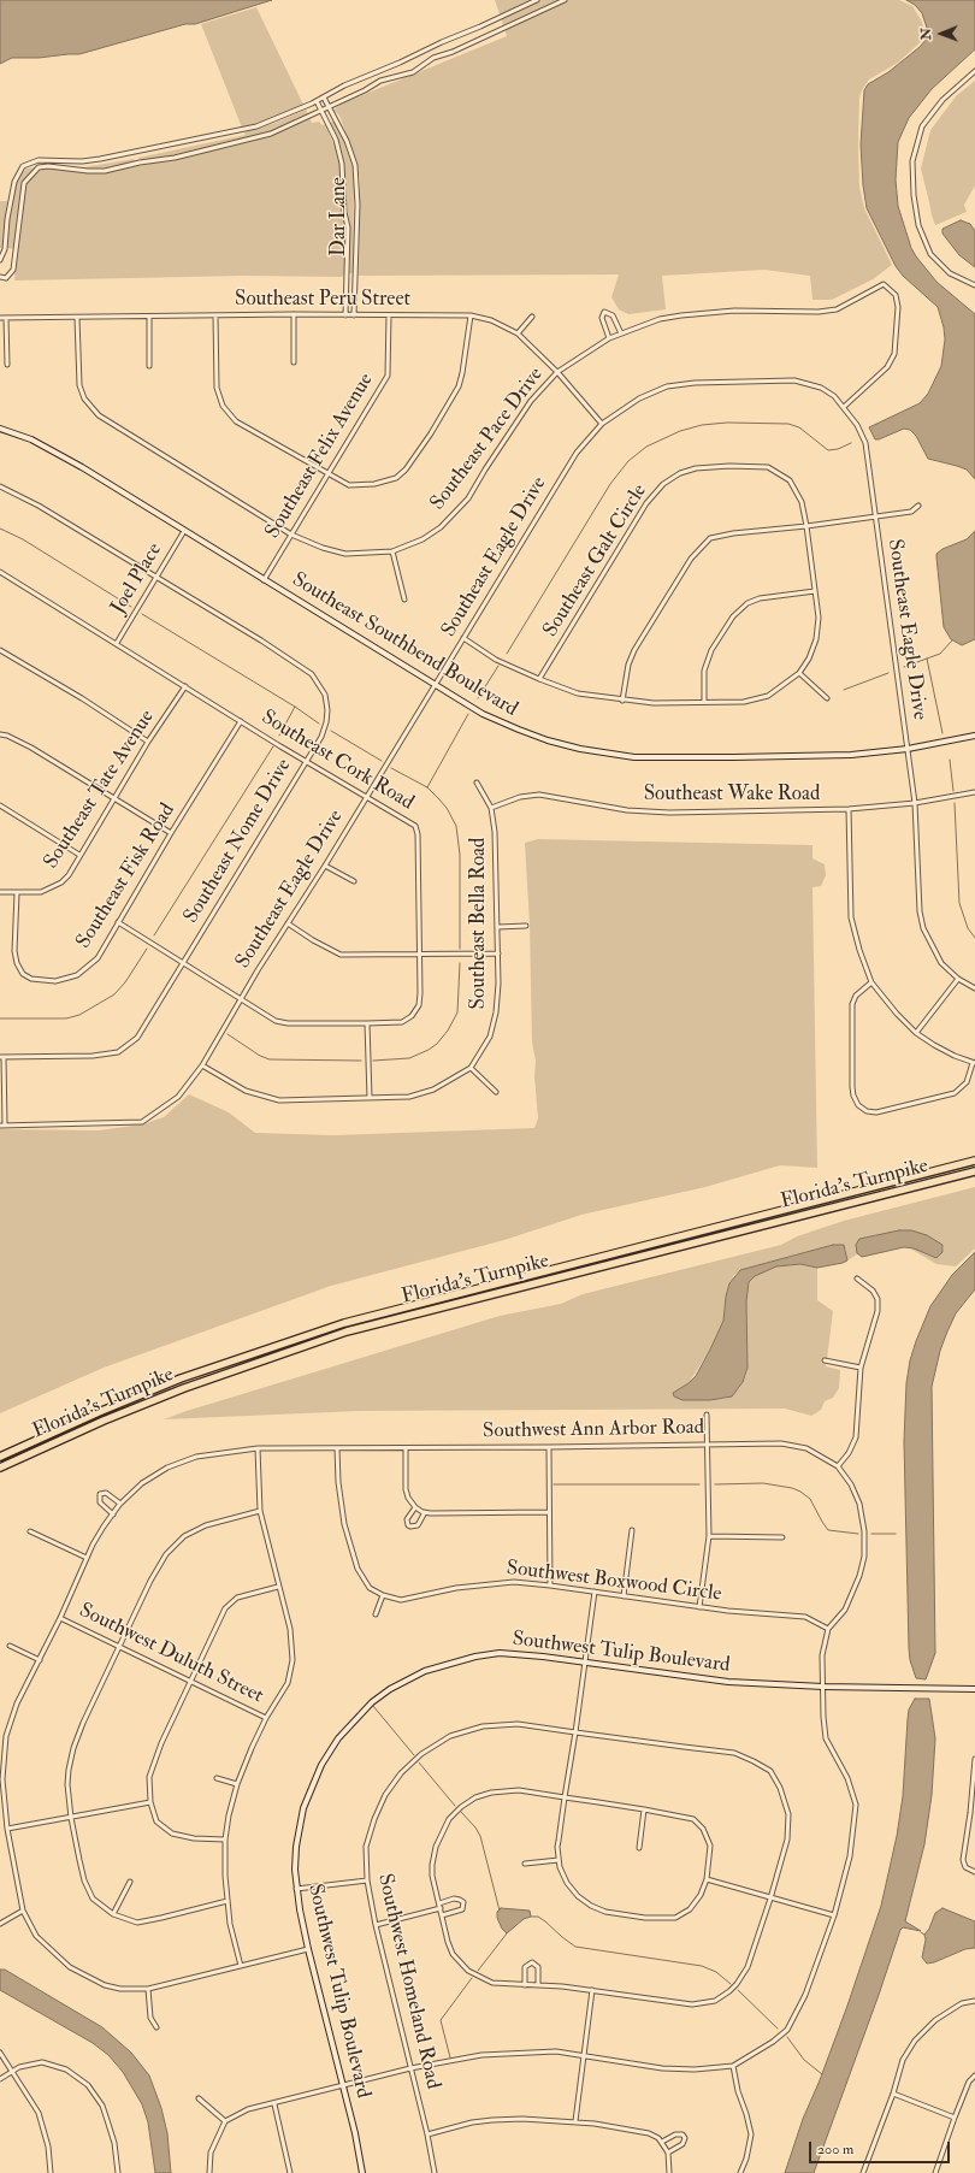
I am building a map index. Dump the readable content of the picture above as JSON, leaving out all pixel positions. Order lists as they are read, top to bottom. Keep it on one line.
{"streets":{"highway":["Florida's Turnpike"],"street":["Dar Lane","Southeast Peru Street","Southeast Pace Drive","Southeast Felix Avenue","Southeast Eagle Drive","Southeast Galt Circle","Joel Place","Southeast Southbend Boulevard","Southeast Cork Road","Southeast Tate Avenue","Southeast Wake Road","Southeast Nome Drive","Southeast Fisk Road","Southeast Bella Road","Southwest Ann Arbor Road","Southwest Boxwood Circle","Southwest Tulip Boulevard","Southwest Duluth Street","Southwest Homeland Road"]},"crossings":[["Dar Lane","Southeast Peru Street"],["Southeast Peru Street","Southeast Pace Drive"],["Southeast Peru Street","Southeast Felix Avenue"],["Southeast Peru Street","Southeast Eagle Drive"],["Southeast Pace Drive","Southeast Felix Avenue"],["Southeast Pace Drive","Southeast Eagle Drive"],["Southeast Felix Avenue","Southeast Southbend Boulevard"],["Southeast Eagle Drive","Southeast Galt Circle"],["Southeast Eagle Drive","Southeast Southbend Boulevard"],["Southeast Eagle Drive","Southeast Cork Road"],["Southeast Eagle Drive","Southeast Wake Road"],["Southeast Eagle Drive","Southeast Bella Road"],["Joel Place","Southeast Southbend Boulevard"],["Joel Place","Southeast Cork Road"],["Joel Place","Southeast Nome Drive"],["Southeast Cork Road","Southeast Tate Avenue"],["Southeast Cork Road","Southeast Nome Drive"],["Southeast Cork Road","Southeast Fisk Road"],["Southeast Tate Avenue","Southeast Fisk Road"],["Southeast Wake Road","Southeast Bella Road"],["Southwest Ann Arbor Road","Southwest Boxwood Circle"],["Southwest Ann Arbor Road","Southwest Tulip Boulevard"],["Southwest Ann Arbor Road","Southwest Duluth Street"]],"scale_bar":"200 m","north":"left"}
